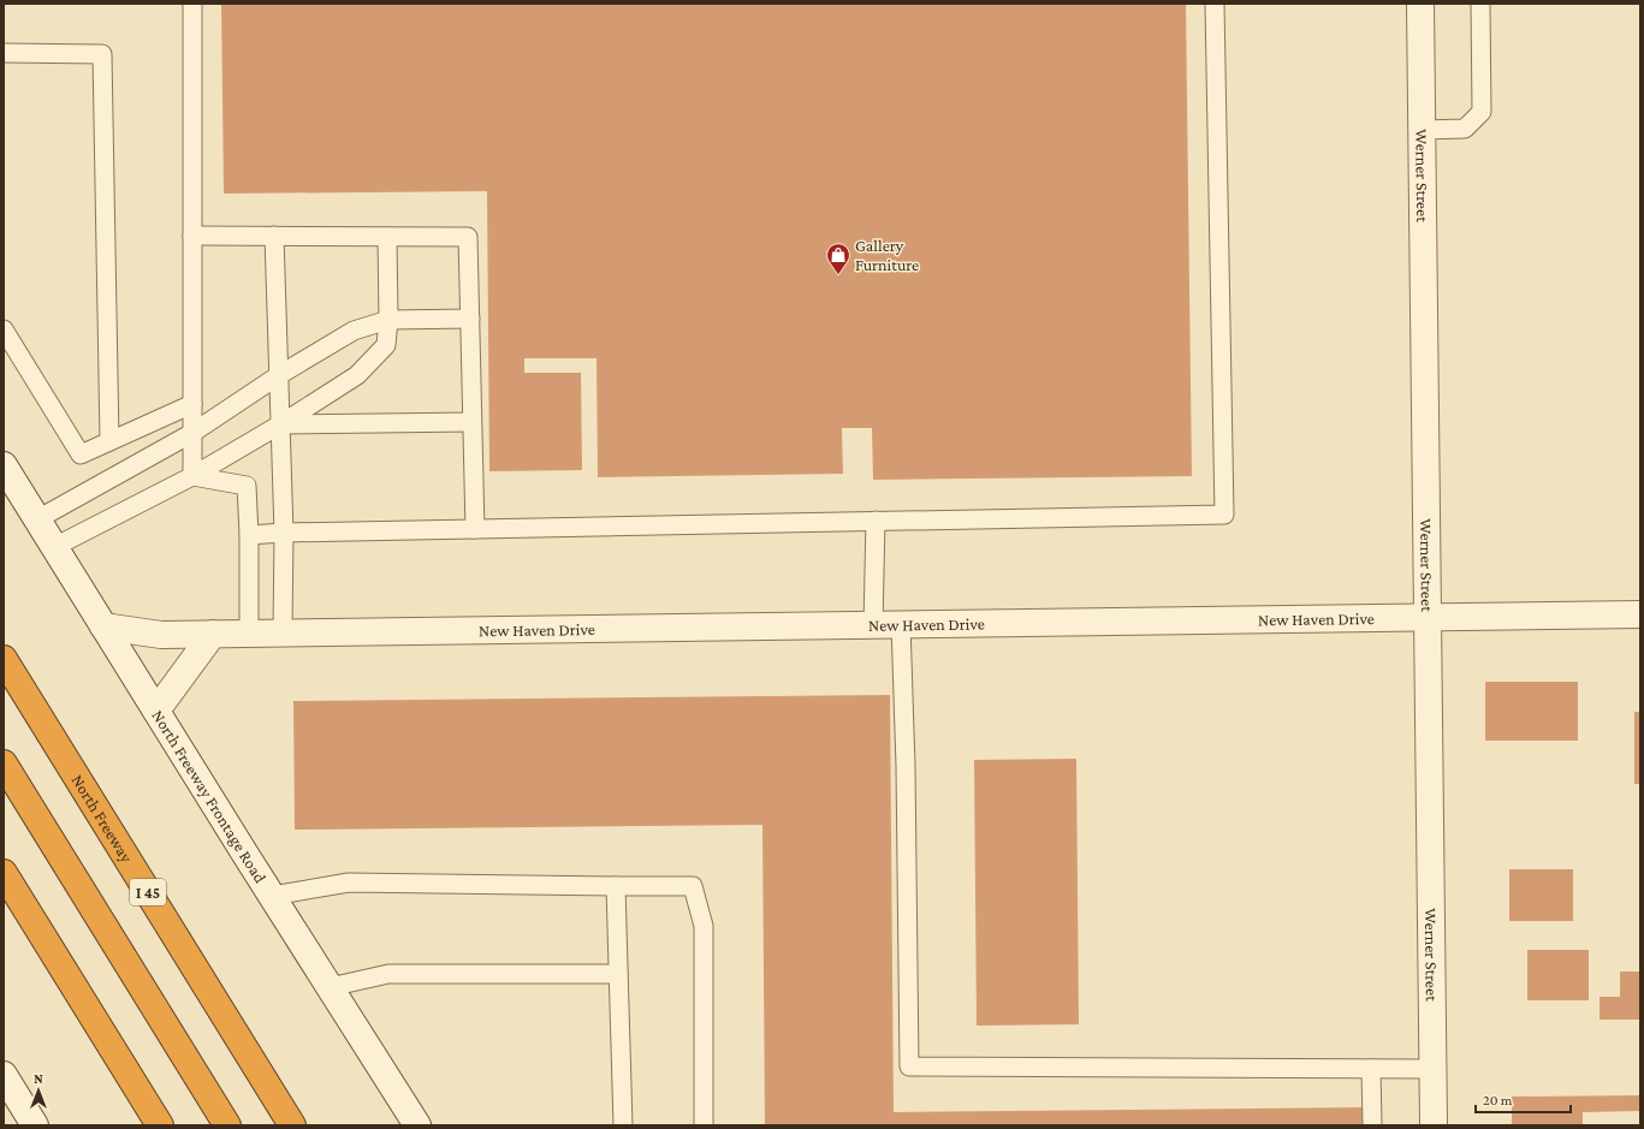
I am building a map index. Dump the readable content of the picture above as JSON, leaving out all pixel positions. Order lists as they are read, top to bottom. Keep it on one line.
{"streets":{"highway":["North Freeway","I 45"],"street":["Werner Street","New Haven Drive","North Freeway Frontage Road"]},"crossings":[["Werner Street","New Haven Drive"],["New Haven Drive","North Freeway Frontage Road"]],"places":{"shop":["Gallery Furniture"]},"scale_bar":"20 m","north":"top"}
